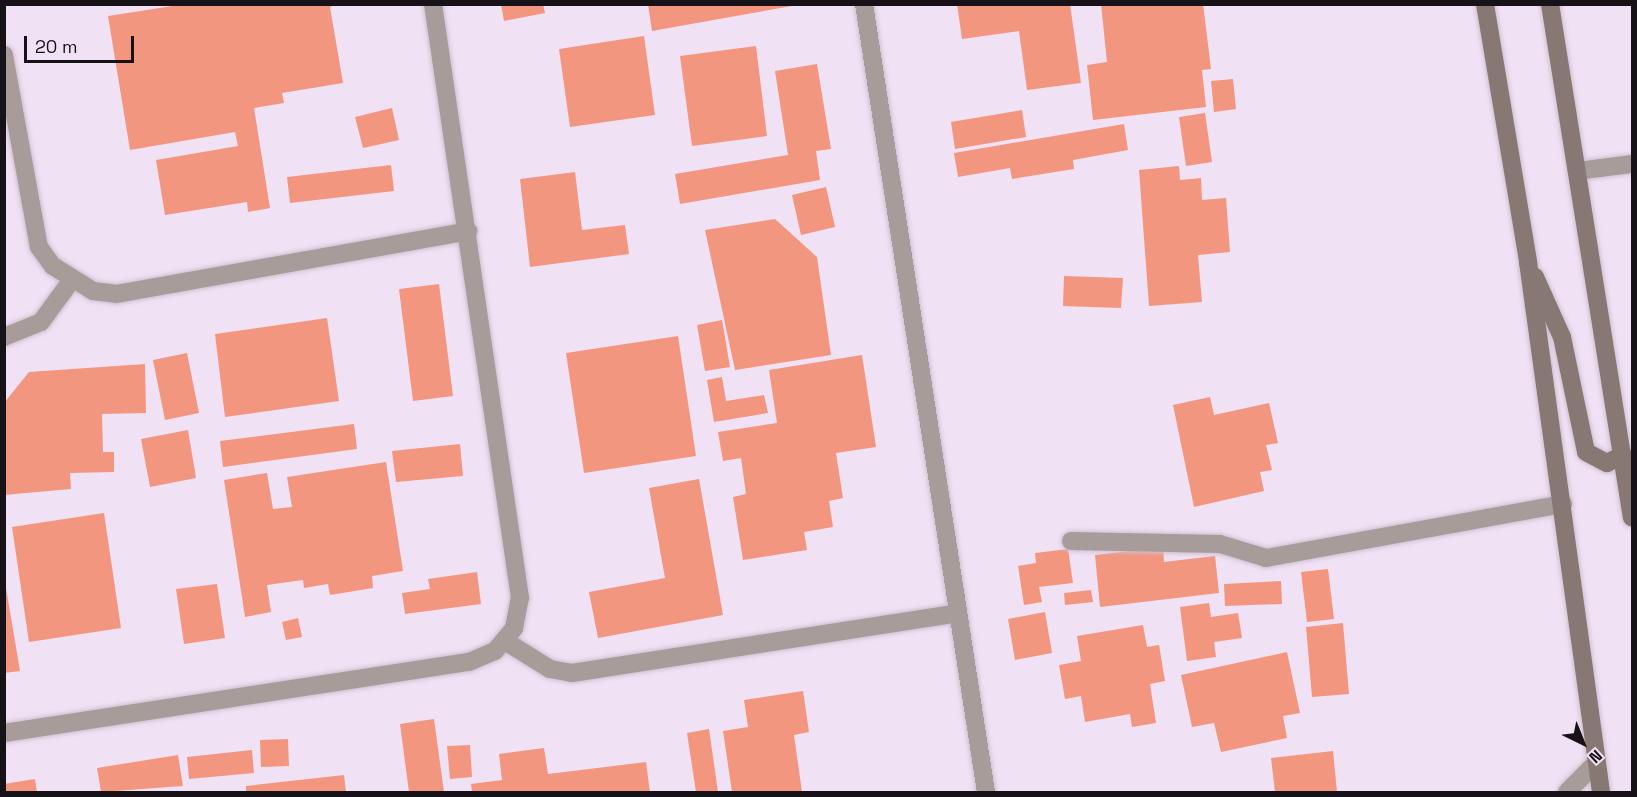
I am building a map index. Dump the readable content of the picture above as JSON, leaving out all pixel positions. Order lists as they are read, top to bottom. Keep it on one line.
{"scale_bar":"20 m","north":"bottom right"}
